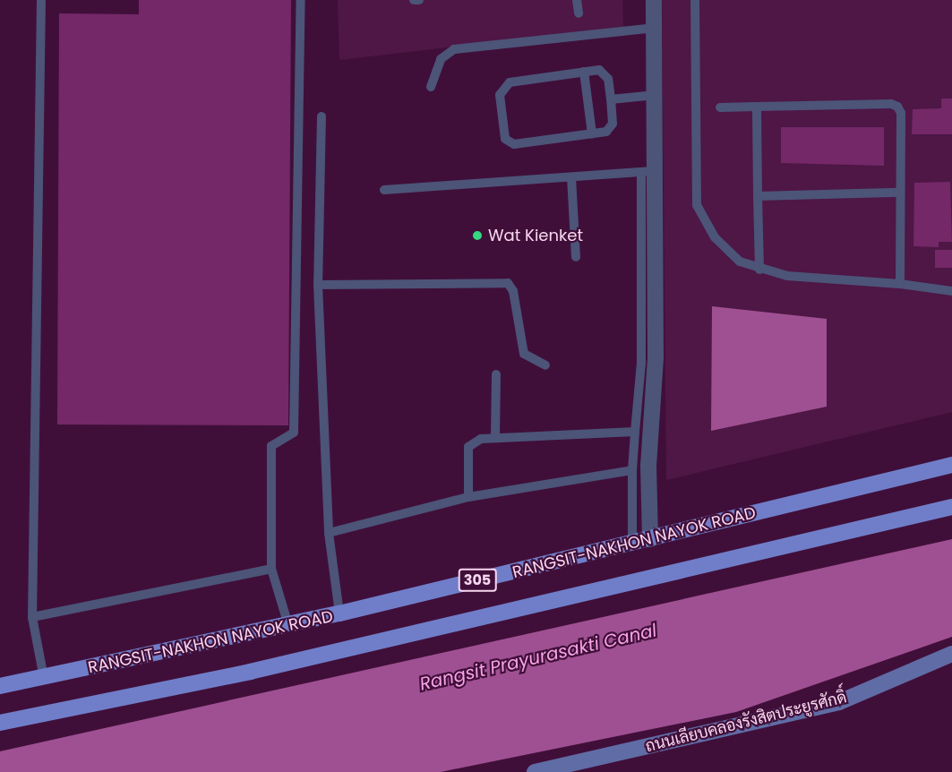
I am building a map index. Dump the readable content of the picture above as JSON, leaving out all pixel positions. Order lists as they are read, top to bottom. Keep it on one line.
{"streets":{"main road":["RANGSIT-NAKHON NAYOK ROAD","305"],"street":["ถนนเลียบคลองรังสิตประยูรศักดิ์"]},"water":["Rangsit Prayurasakti Canal"],"places":["Wat Kienket"]}
